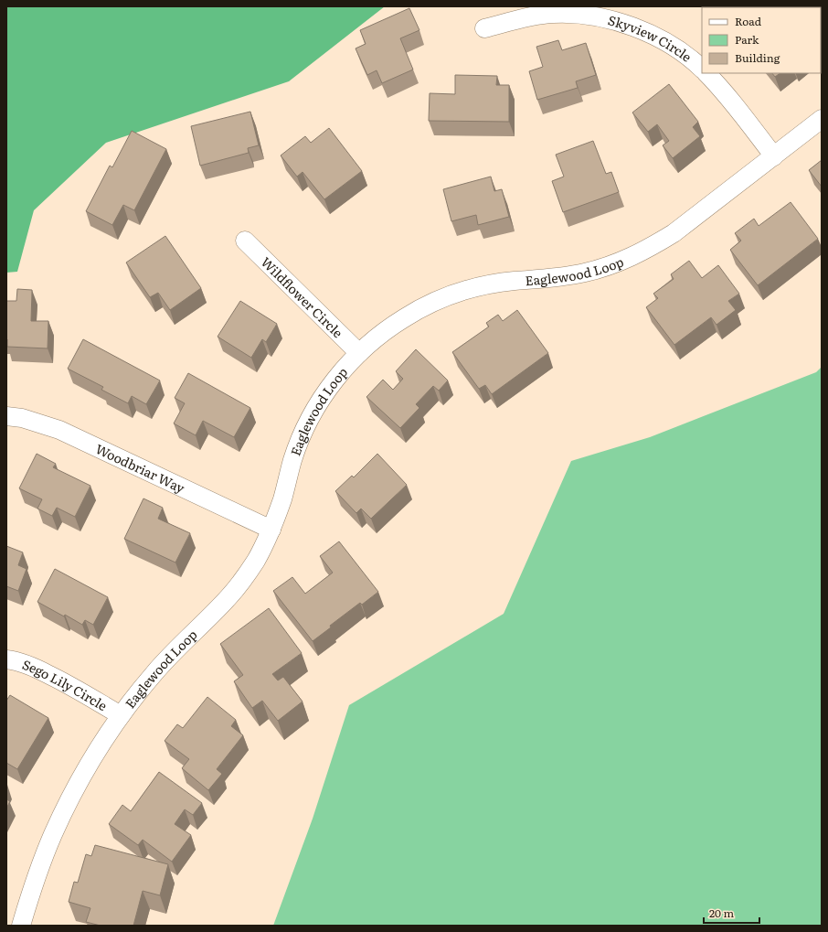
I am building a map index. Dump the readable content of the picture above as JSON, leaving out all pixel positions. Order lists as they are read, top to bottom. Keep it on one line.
{"streets":{"street":["Skyview Circle","Eaglewood Loop","Wildflower Circle","Woodbriar Way","Sego Lily Circle"]},"crossings":[["Skyview Circle","Eaglewood Loop"],["Eaglewood Loop","Wildflower Circle"],["Eaglewood Loop","Woodbriar Way"],["Eaglewood Loop","Sego Lily Circle"]],"legend":["Road","Park","Building"],"scale_bar":"20 m"}
